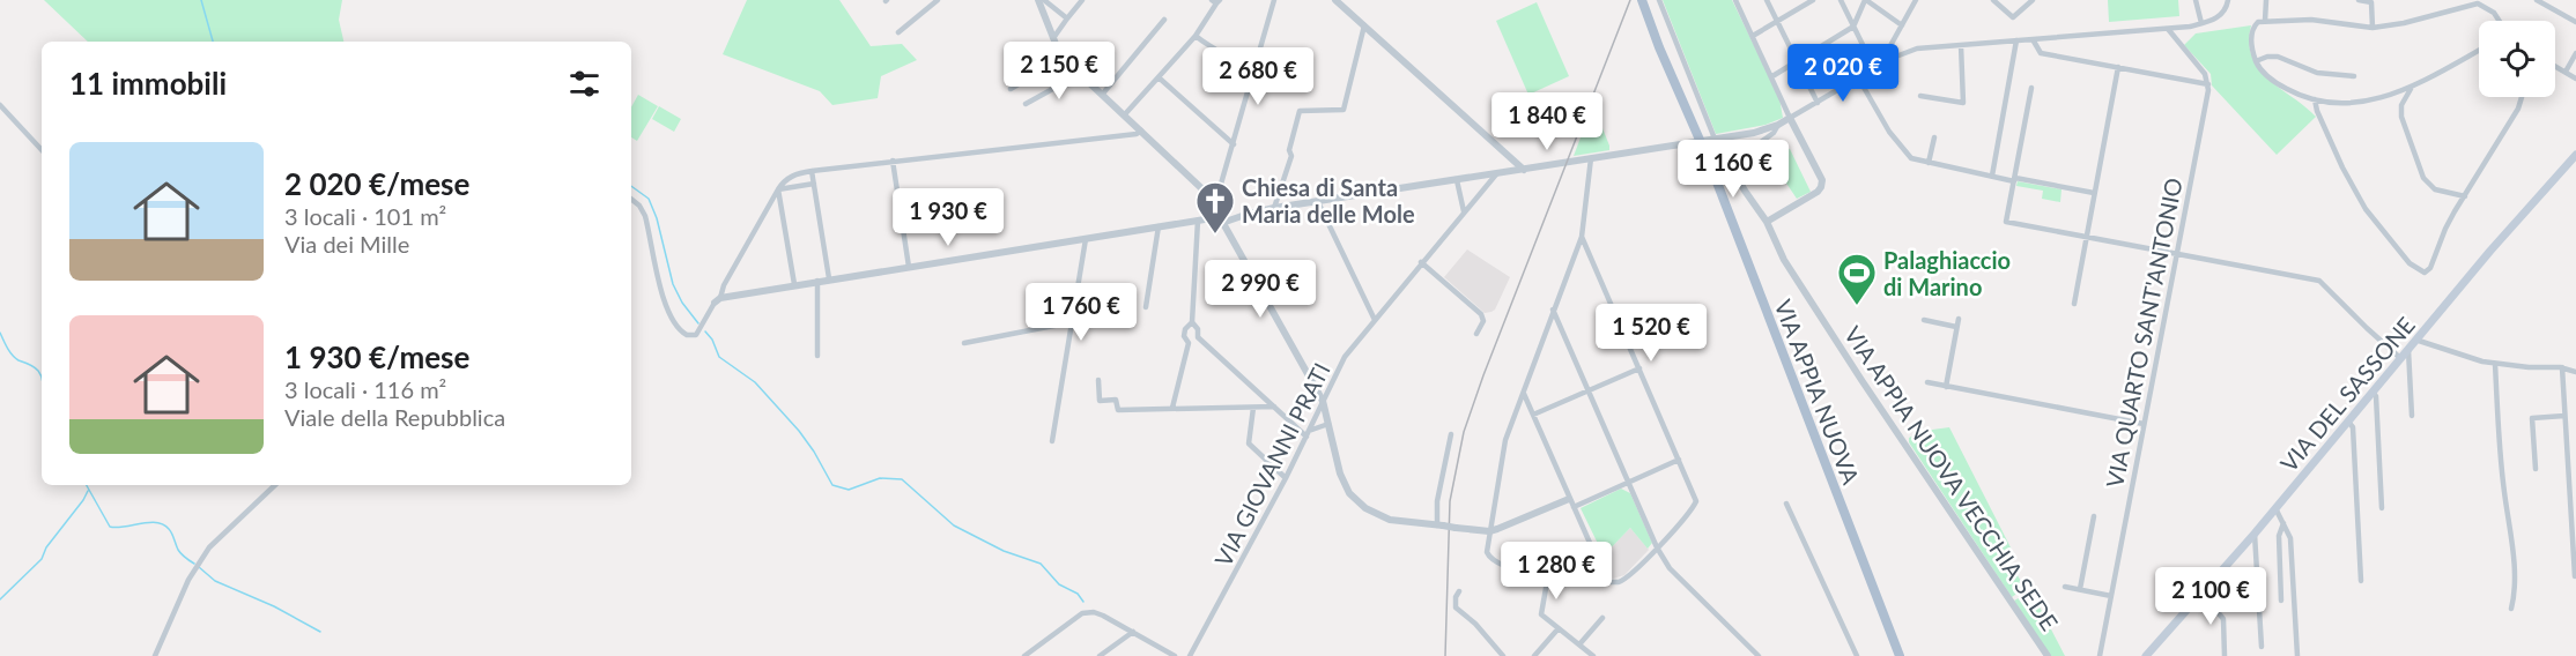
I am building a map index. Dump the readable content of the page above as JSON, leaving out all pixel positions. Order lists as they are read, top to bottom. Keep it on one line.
{"streets":{"main road":["VIA APPIA NUOVA","VIA DEL SASSONE"],"street":["VIA QUARTO SANT'ANTONIO","VIA GIOVANNI PRATI","VIA APPIA NUOVA VECCHIA SEDE"]},"places":{"church":["Chiesa di Santa Maria delle Mole"],"sports":["Palaghiaccio di Marino"]},"page":{"price":["2 150 €","2 020 €","2 680 €","1 840 €","1 160 €","1 930 €","2 990 €","1 760 €","1 520 €","1 280 €","2 100 €"],"heading":"11 immobili","list":[{"name":"2 020 €/mese","note":"3 locali · 101 m² · Via dei Mille"},{"name":"1 930 €/mese","note":"3 locali · 116 m² · Viale della Repubblica"}]}}
